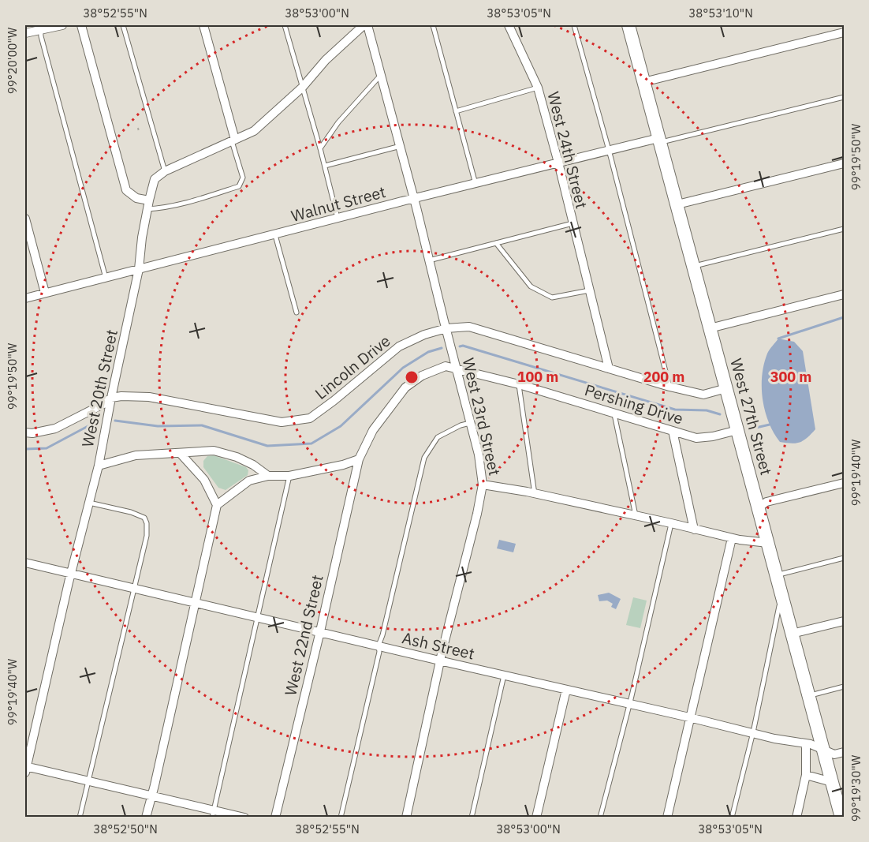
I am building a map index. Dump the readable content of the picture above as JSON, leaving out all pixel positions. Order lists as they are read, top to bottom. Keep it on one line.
{"streets":{"main road":["West 27th Street"],"street":["West 24th Street","Walnut Street","Lincoln Drive","West 20th Street","Pershing Drive","West 23rd Street","West 22nd Street","Ash Street"]},"crossings":[["West 24th Street","Walnut Street"],["West 24th Street","Lincoln Drive"],["Walnut Street","West 20th Street"],["Walnut Street","West 23rd Street"],["Walnut Street","West 27th Street"],["Lincoln Drive","West 20th Street"],["Lincoln Drive","West 23rd Street"],["Lincoln Drive","West 27th Street"],["West 20th Street","Ash Street"],["Pershing Drive","West 23rd Street"],["Pershing Drive","West 27th Street"],["Pershing Drive","West 22nd Street"],["West 23rd Street","Ash Street"],["West 27th Street","Ash Street"],["West 22nd Street","Ash Street"]],"coordinates":["38°52'55\"N","38°53'00\"N","38°53'05\"N","38°53'10\"N","99°20'00\"W","99°19'50\"W","99°19'40\"W","99°19'30\"W","38°52'50\"N"],"rings":["100 m","200 m","300 m"]}
